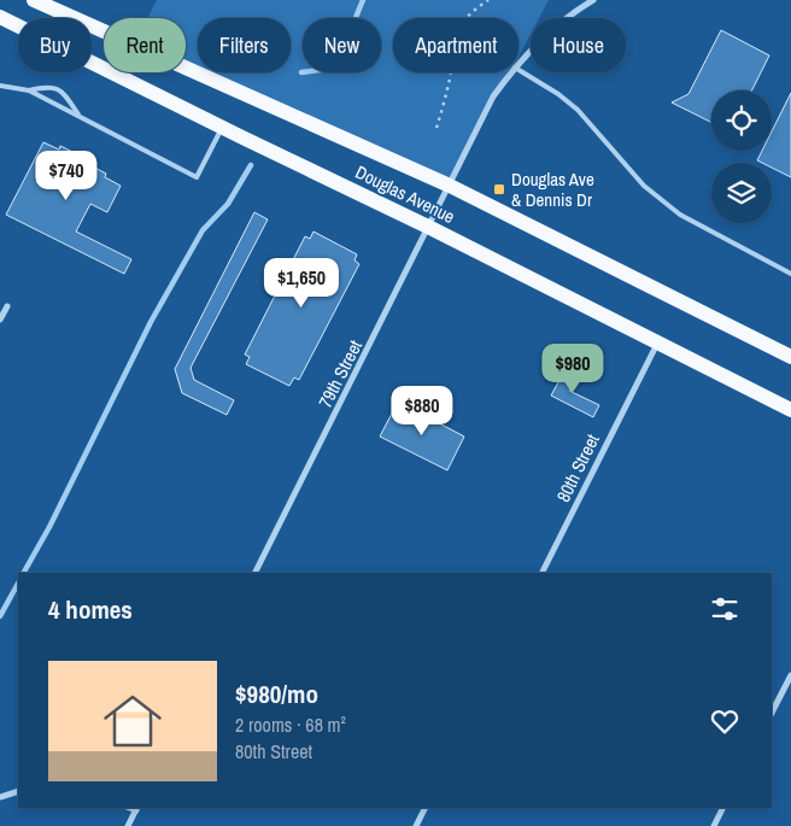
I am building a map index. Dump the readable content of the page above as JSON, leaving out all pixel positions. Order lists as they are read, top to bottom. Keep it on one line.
{"streets":{"main road":["Douglas Avenue"],"street":["79th Street","80th Street"]},"crossings":[["Douglas Avenue","79th Street"],["Douglas Avenue","80th Street"]],"places":{"transit":["Douglas Ave & Dennis Dr"]},"page":{"chip":["Buy","Rent","Filters","New","Apartment","House"],"price":["$740","$1,650","$980","$880"],"heading":"4 homes","list":[{"name":"$980/mo","note":"2 rooms · 68 m² · 80th Street"}]}}
